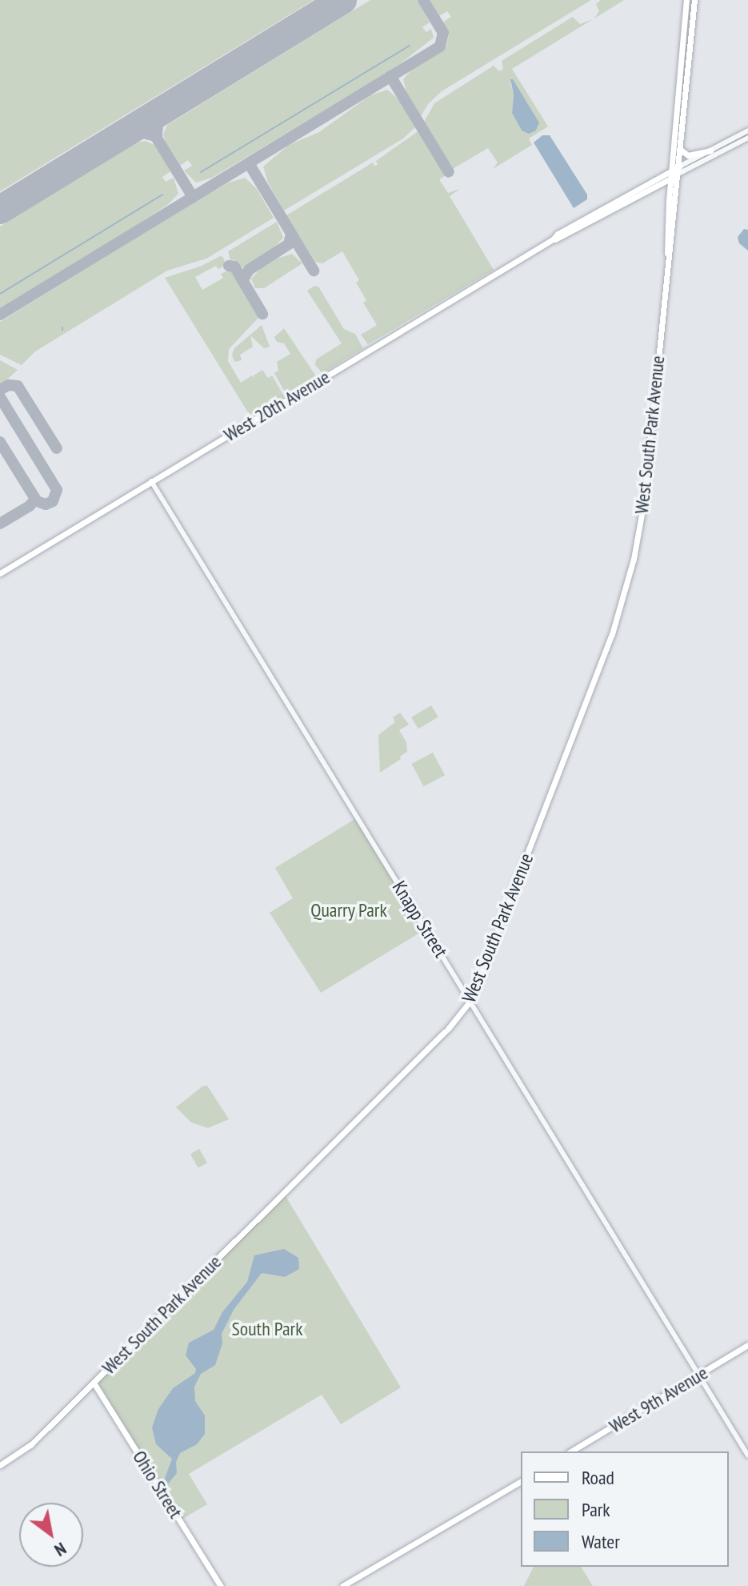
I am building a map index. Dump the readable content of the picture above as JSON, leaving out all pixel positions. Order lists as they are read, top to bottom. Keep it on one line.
{"streets":{"main road":["West 20th Avenue","West South Park Avenue","West 9th Avenue","Ohio Street"],"street":["Knapp Street"]},"crossings":[["West 20th Avenue","West South Park Avenue"],["West 20th Avenue","Knapp Street"],["West South Park Avenue","Knapp Street"],["West South Park Avenue","Ohio Street"],["Knapp Street","West 9th Avenue"]],"parks":["Quarry Park","South Park"],"legend":["Road","Park","Water"],"north":"bottom right"}
